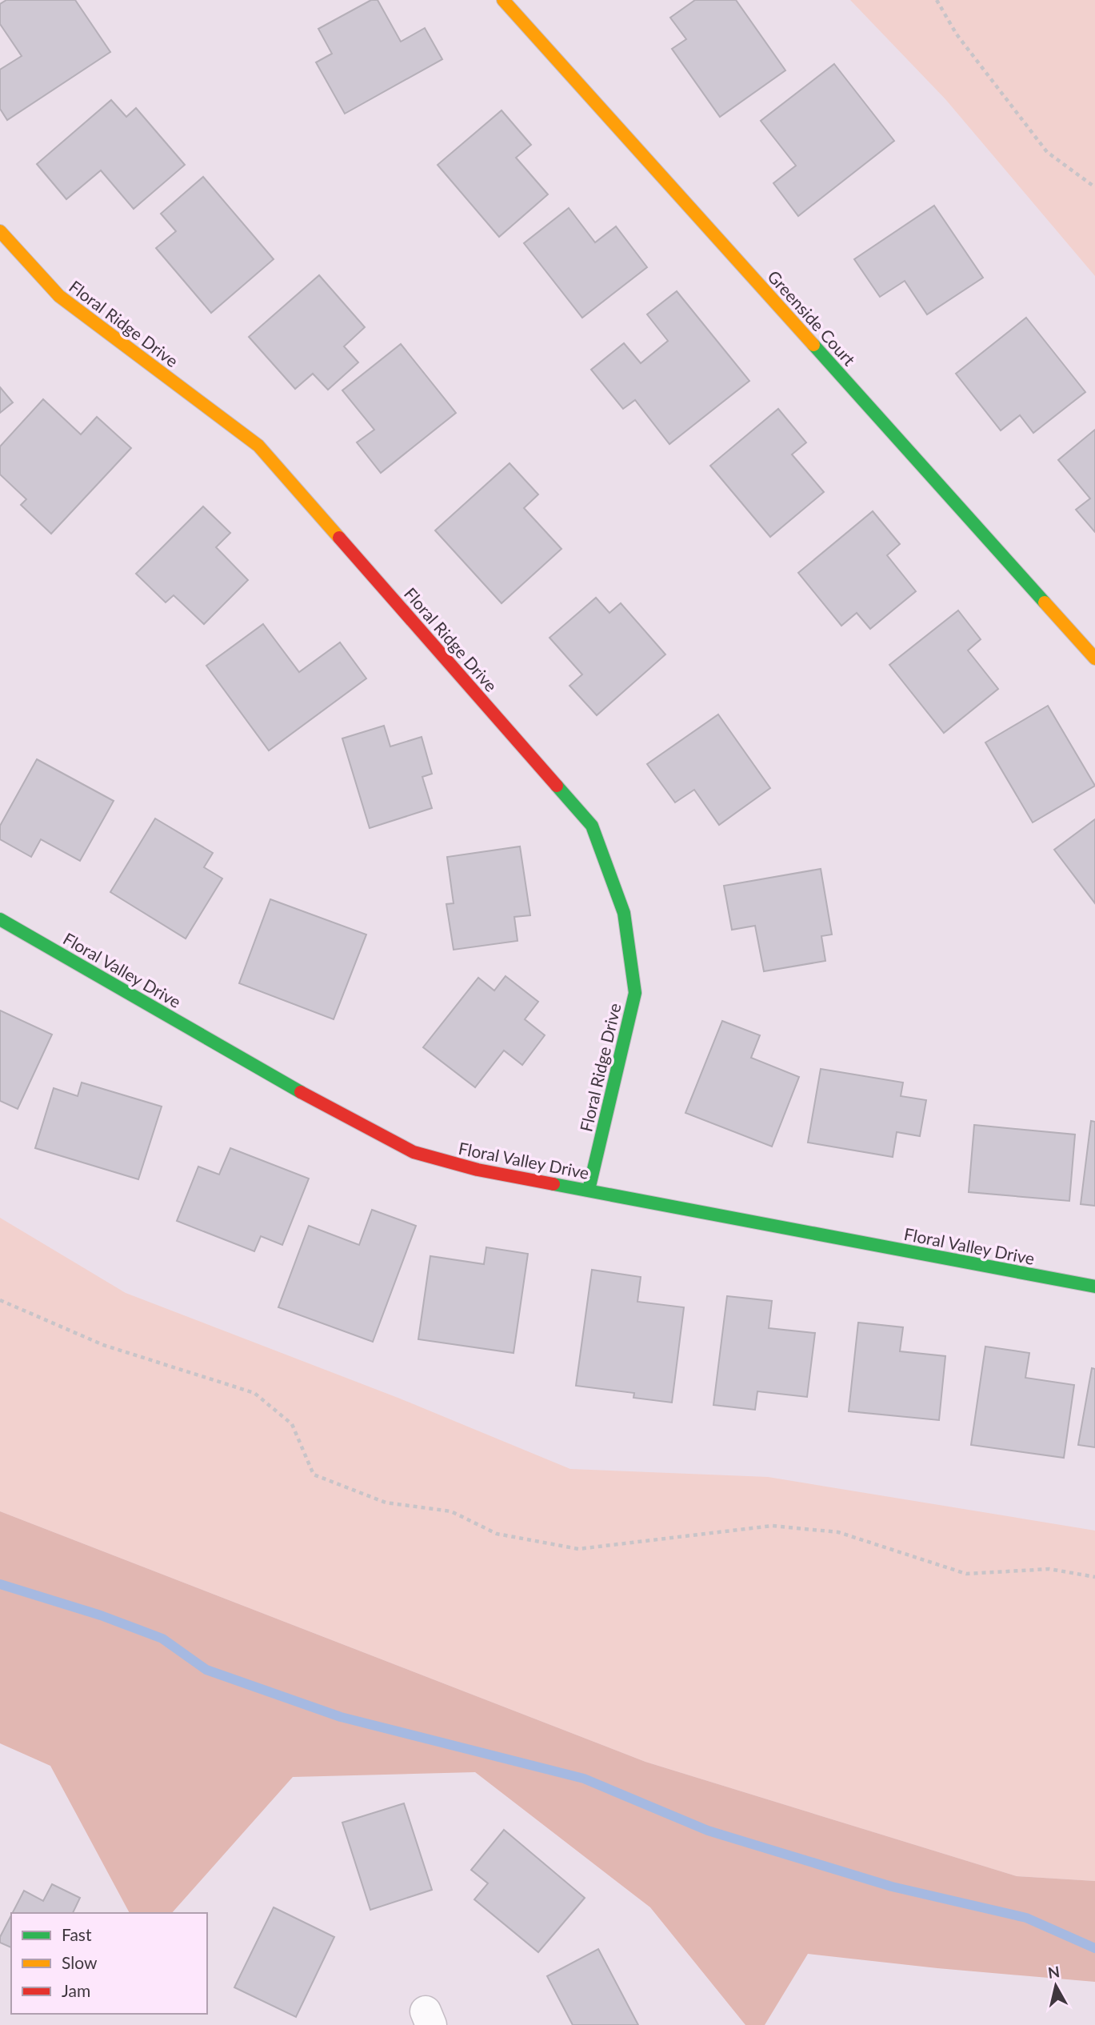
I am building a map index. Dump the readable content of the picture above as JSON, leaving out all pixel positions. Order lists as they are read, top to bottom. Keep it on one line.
{"streets":{"street":["Greenside Court","Floral Ridge Drive","Floral Valley Drive"]},"crossings":[["Floral Ridge Drive","Floral Valley Drive"]],"legend":["Fast","Slow","Jam"],"north":"top"}
